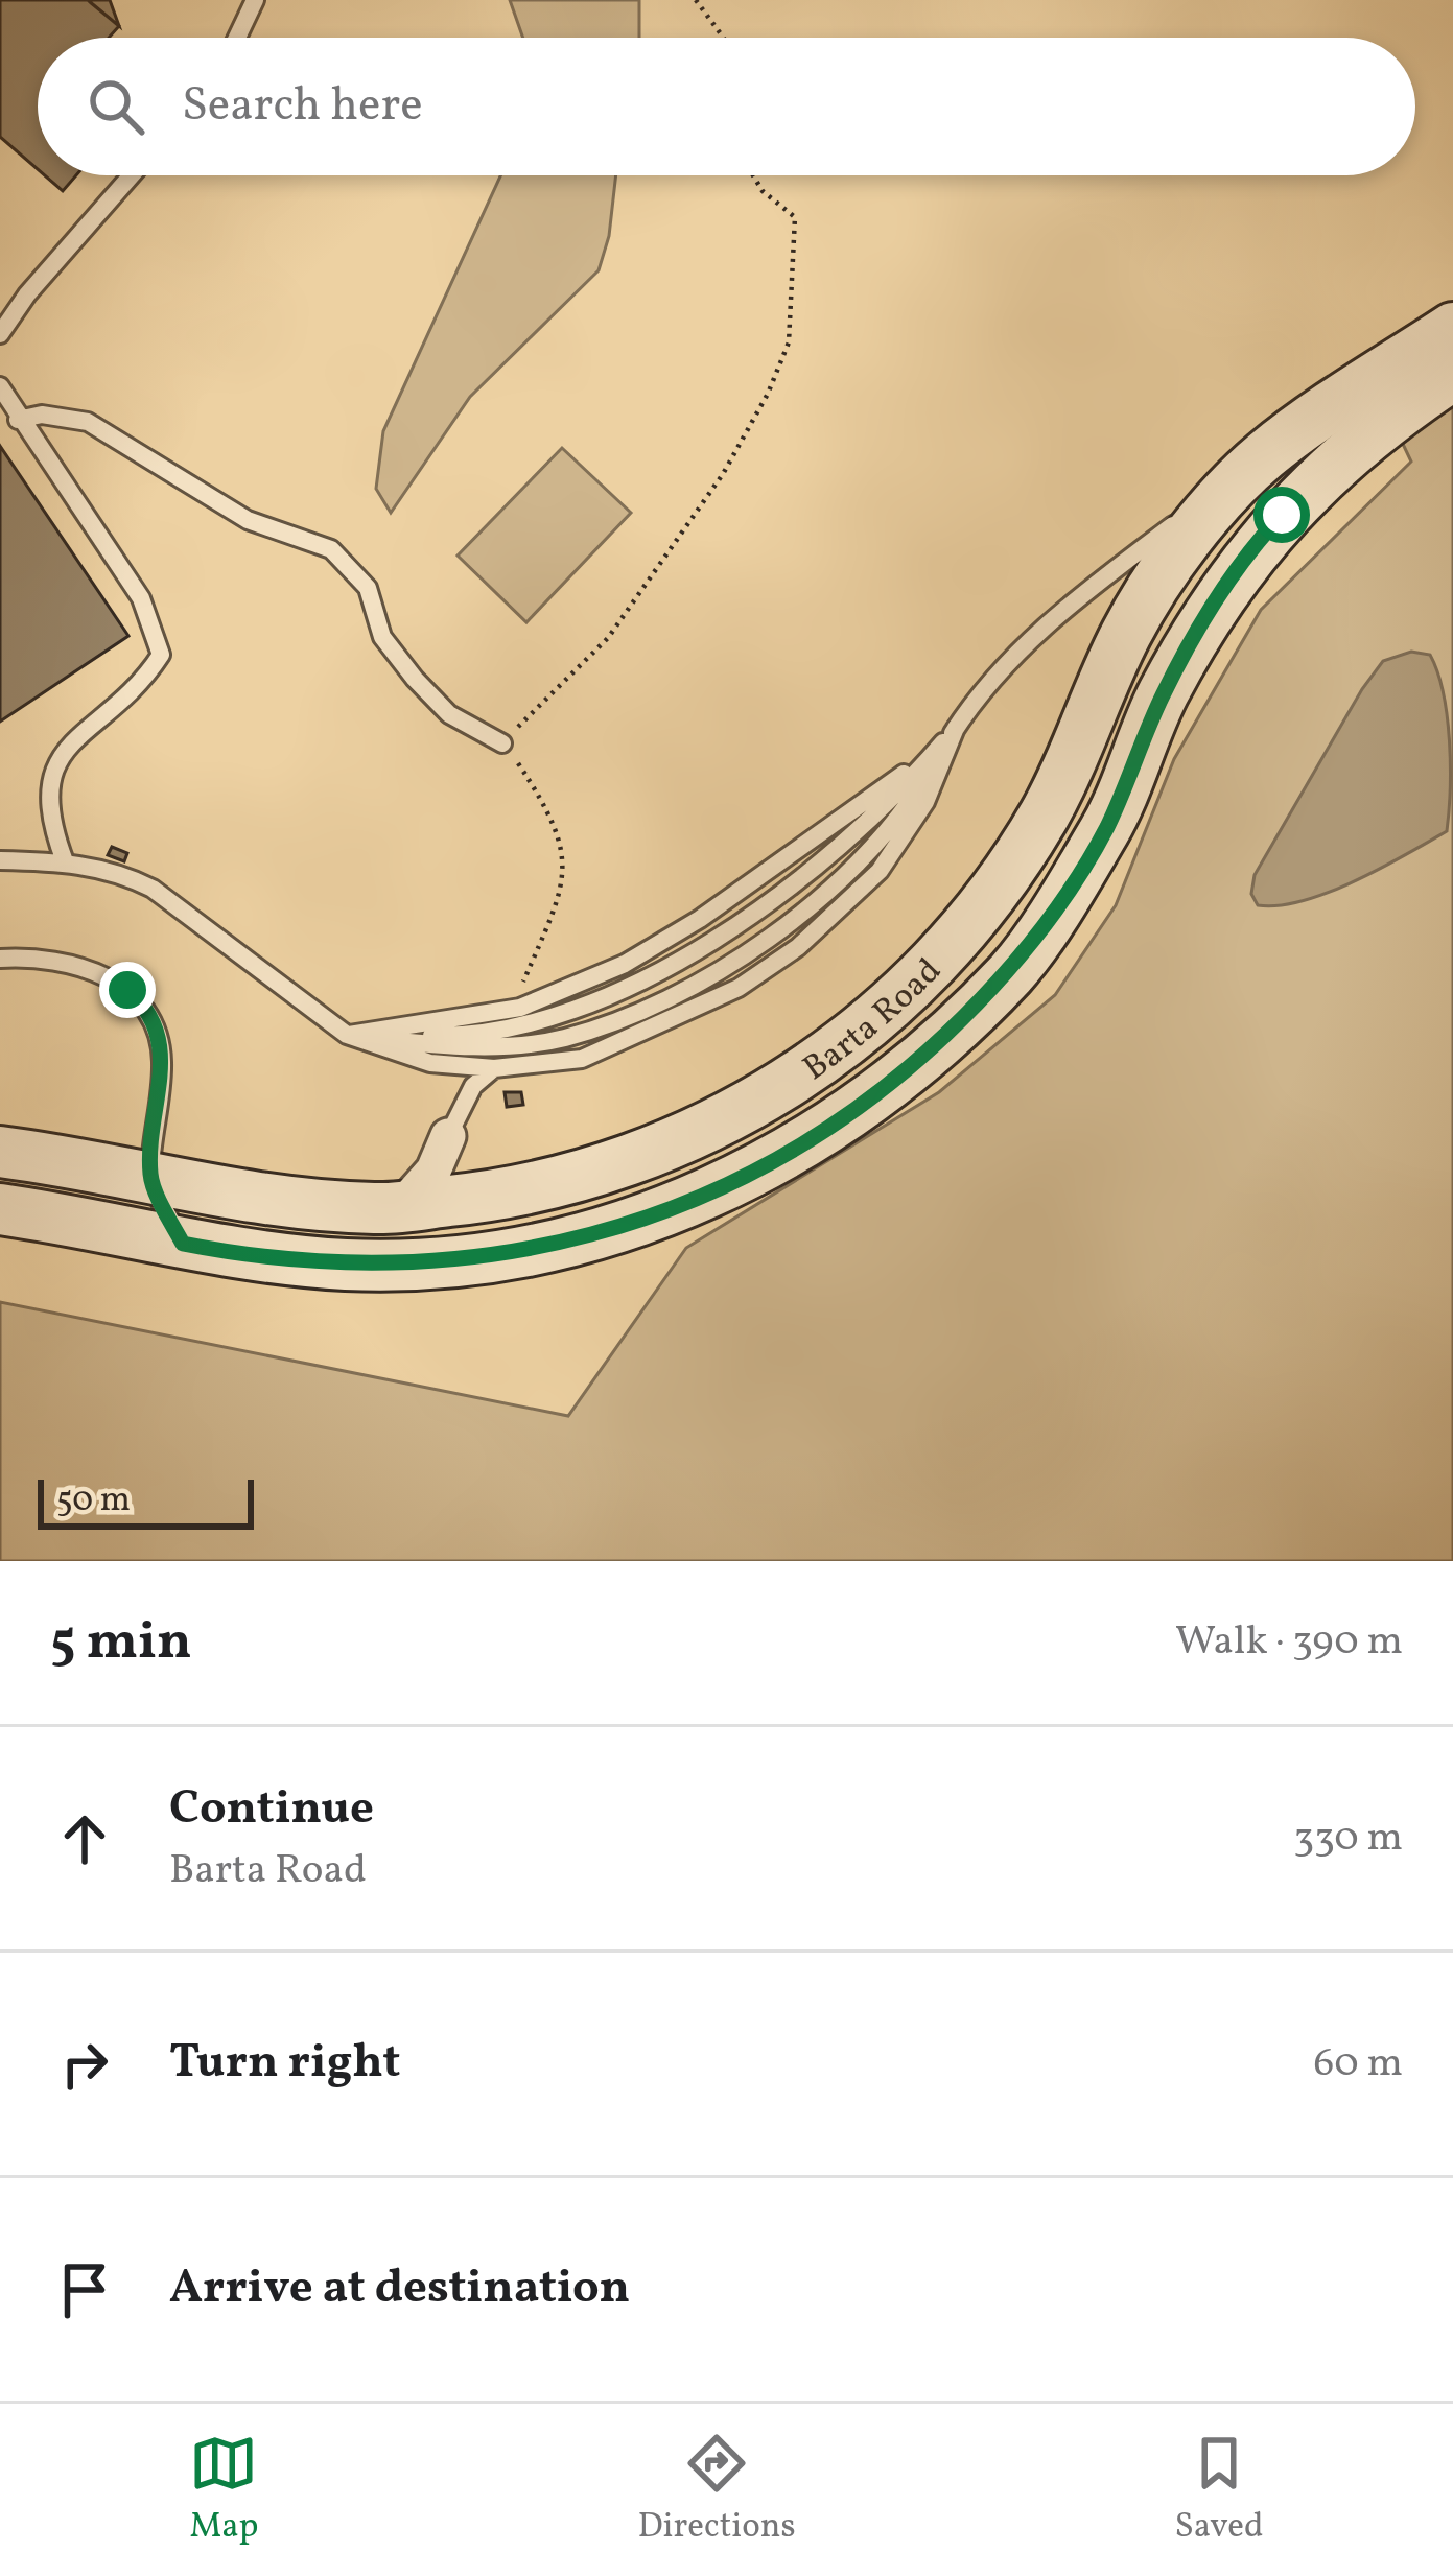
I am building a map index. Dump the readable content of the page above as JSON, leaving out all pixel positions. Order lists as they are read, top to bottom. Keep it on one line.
{"streets":{"street":["Barta Road"]},"scale_bar":"50 m","page":{"search":"Search here","scale":"50 m","heading":["5 min","Walk · 390 m"],"list":[["Continue","Barta Road","330 m"],["Turn right","60 m"],"Arrive at destination"],"nav":["Map","Directions","Saved"]}}
